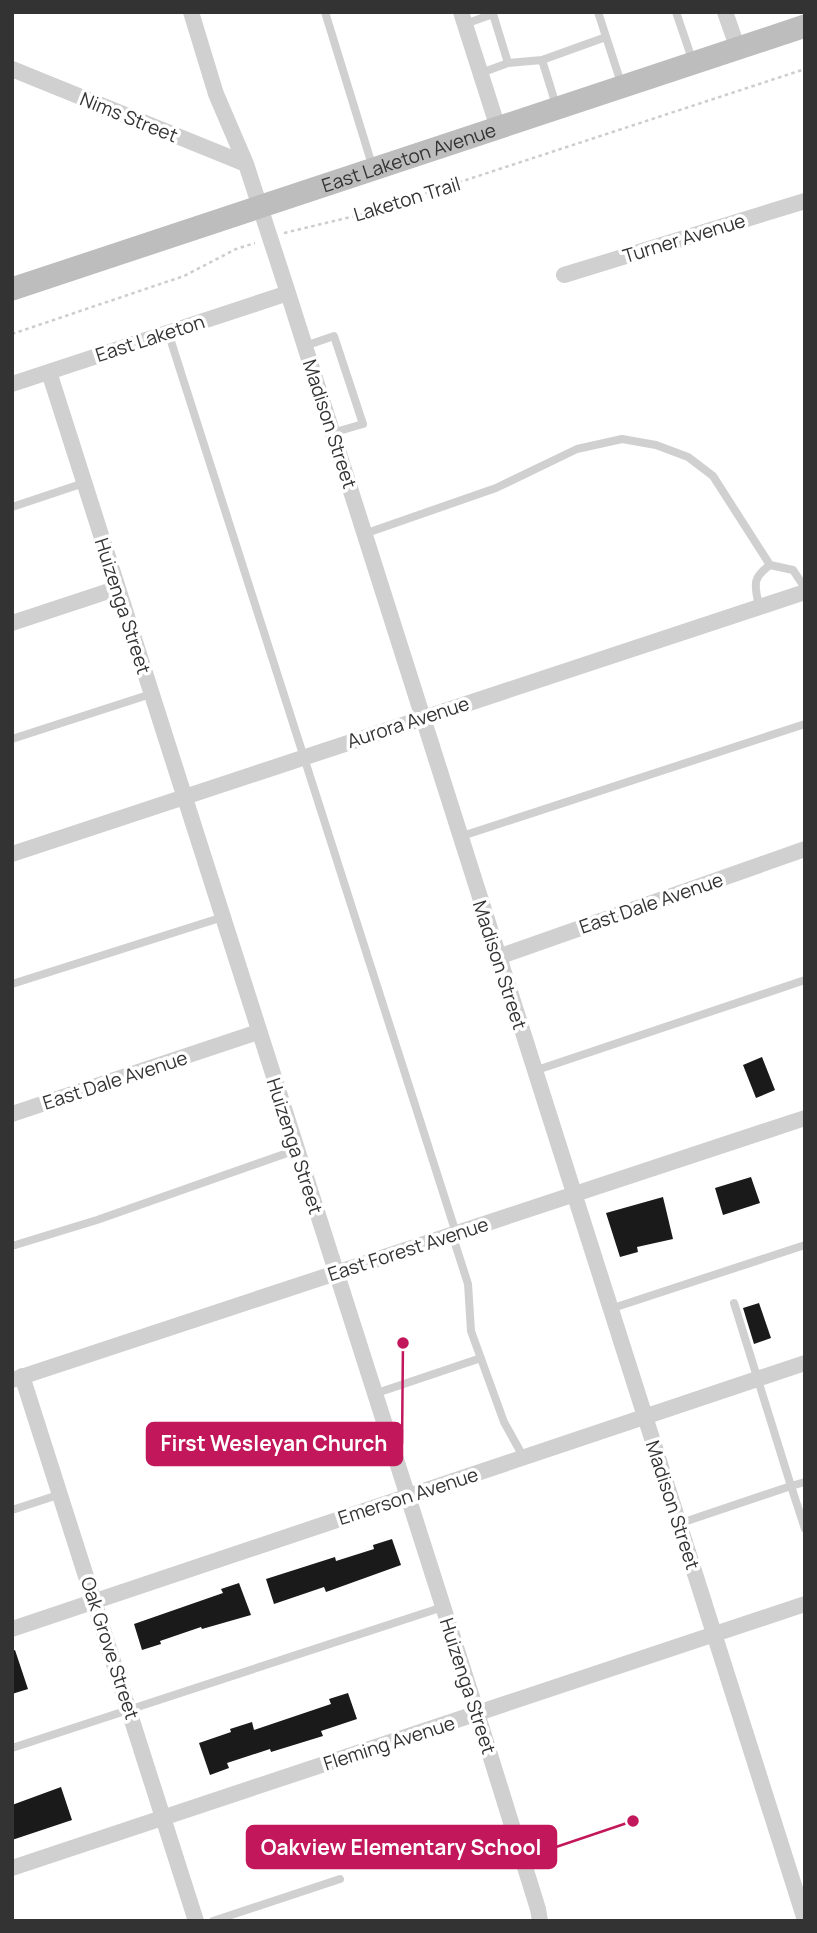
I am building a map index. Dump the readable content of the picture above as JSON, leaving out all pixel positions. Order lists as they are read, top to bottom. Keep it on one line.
{"streets":{"main road":["East Laketon Avenue"],"street":["Nims Street","Turner Avenue","East Laketon","Madison Street","Huizenga Street","Aurora Avenue","East Dale Avenue","East Forest Avenue","Emerson Avenue","Oak Grove Street","Fleming Avenue"],"path":["Laketon Trail"]},"crossings":[["Nims Street","Madison Street"],["East Laketon Avenue","Madison Street"],["Laketon Trail","Madison Street"],["East Laketon","Madison Street"],["East Laketon","Huizenga Street"],["Madison Street","Aurora Avenue"],["Madison Street","East Dale Avenue"],["Madison Street","East Forest Avenue"],["Madison Street","Emerson Avenue"],["Madison Street","Fleming Avenue"],["Huizenga Street","Aurora Avenue"],["Huizenga Street","East Dale Avenue"],["Huizenga Street","East Forest Avenue"],["Huizenga Street","Emerson Avenue"],["Huizenga Street","Fleming Avenue"],["East Forest Avenue","Oak Grove Street"],["Emerson Avenue","Oak Grove Street"],["Oak Grove Street","Fleming Avenue"]],"places":["First Wesleyan Church","Oakview Elementary School"]}
